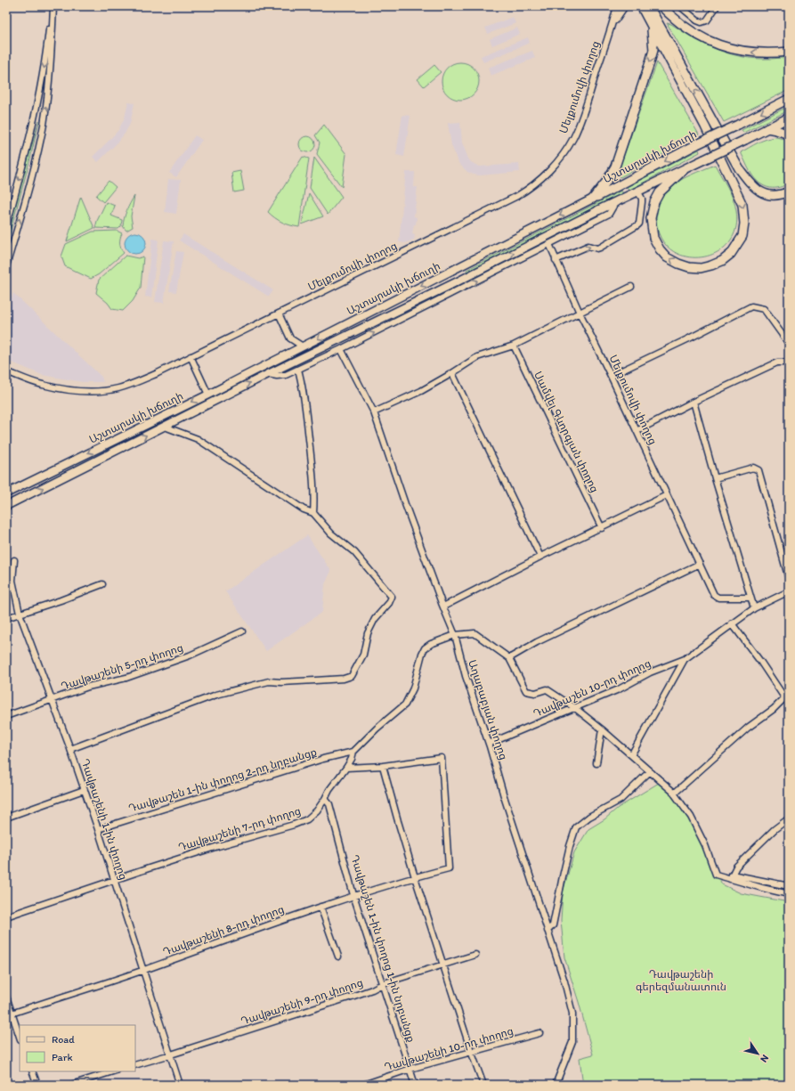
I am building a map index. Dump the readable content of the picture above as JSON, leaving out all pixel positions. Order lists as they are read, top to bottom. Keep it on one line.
{"streets":{"highway":["Աշտարակի խճուղի"],"street":["Մելքումովի փողոց","Սամվել Գևորգյան փողոց","Դավթաշենի 5-րդ փողոց","Դավթաշեն 10-րդ փողոց","Աղաբաբյան փողոց","Դավթաշեն 1-ին փողոց 2-րդ նրբանցք","Դավթաշենի 1-ին փողոց","Դավթաշենի 7-րդ փողոց","Դավթաշենի 8-րդ փողոց","Դավթաշեն 1-ին փողոց 1-ին նրբանցք","Դավթաշենի 9-րդ փողոց","Դավթաշենի 10-րդ փողոց"]},"crossings":[["Դավթաշենի 5-րդ փողոց","Դավթաշենի 1-ին փողոց"],["Դավթաշեն 10-րդ փողոց","Աղաբաբյան փողոց"],["Աղաբաբյան փողոց","Դավթաշենի 7-րդ փողոց"],["Դավթաշեն 1-ին փողոց 2-րդ նրբանցք","Դավթաշենի 1-ին փողոց"],["Դավթաշեն 1-ին փողոց 2-րդ նրբանցք","Դավթաշենի 7-րդ փողոց"],["Դավթաշենի 1-ին փողոց","Դավթաշենի 7-րդ փողոց"],["Դավթաշենի 1-ին փողոց","Դավթաշենի 8-րդ փողոց"],["Դավթաշենի 1-ին փողոց","Դավթաշենի 9-րդ փողոց"],["Դավթաշենի 7-րդ փողոց","Դավթաշեն 1-ին փողոց 1-ին նրբանցք"],["Դավթաշենի 8-րդ փողոց","Դավթաշեն 1-ին փողոց 1-ին նրբանցք"],["Դավթաշեն 1-ին փողոց 1-ին նրբանցք","Դավթաշենի 9-րդ փողոց"],["Դավթաշեն 1-ին փողոց 1-ին նրբանցք","Դավթաշենի 10-րդ փողոց"]],"parks":["Դավթաշենի գերեզմանատուն"],"legend":["Road","Park"],"north":"bottom right"}
